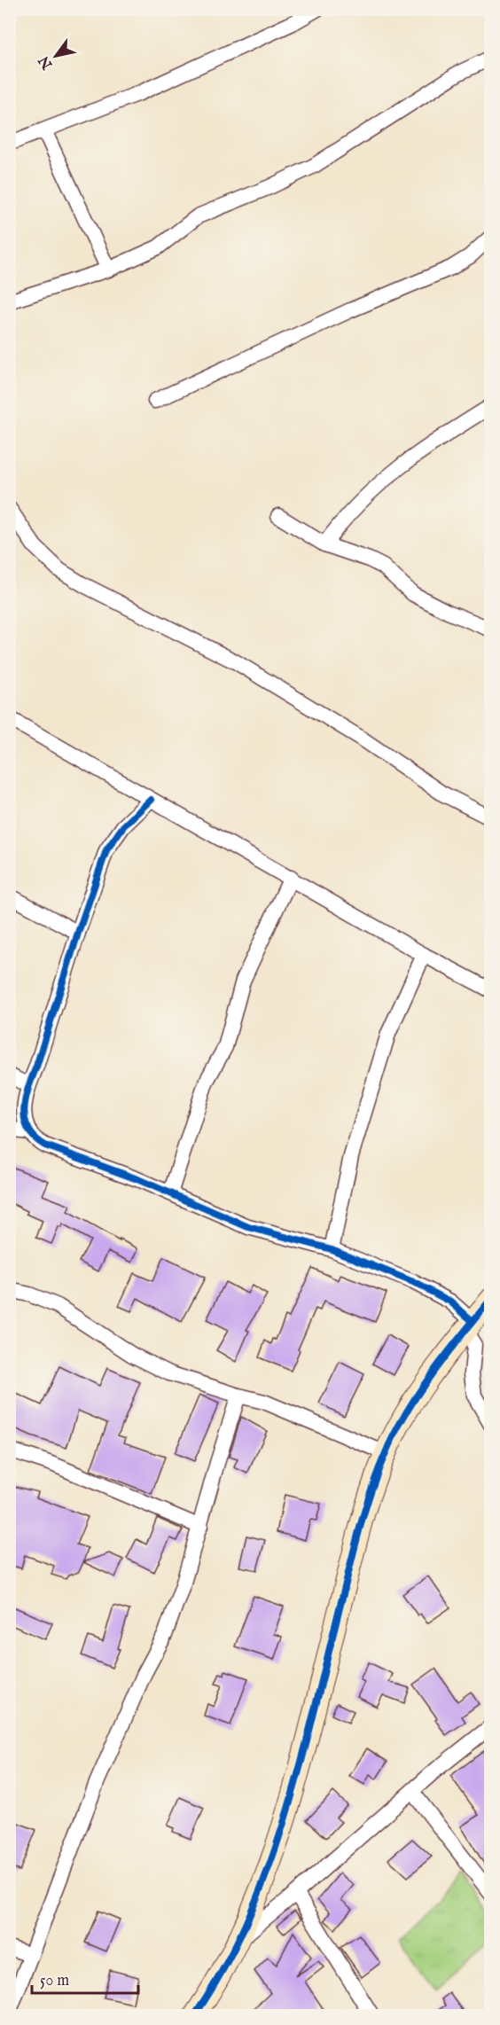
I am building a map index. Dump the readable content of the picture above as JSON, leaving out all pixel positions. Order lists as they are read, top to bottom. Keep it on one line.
{"scale_bar":"50 m","north":"bottom left"}
